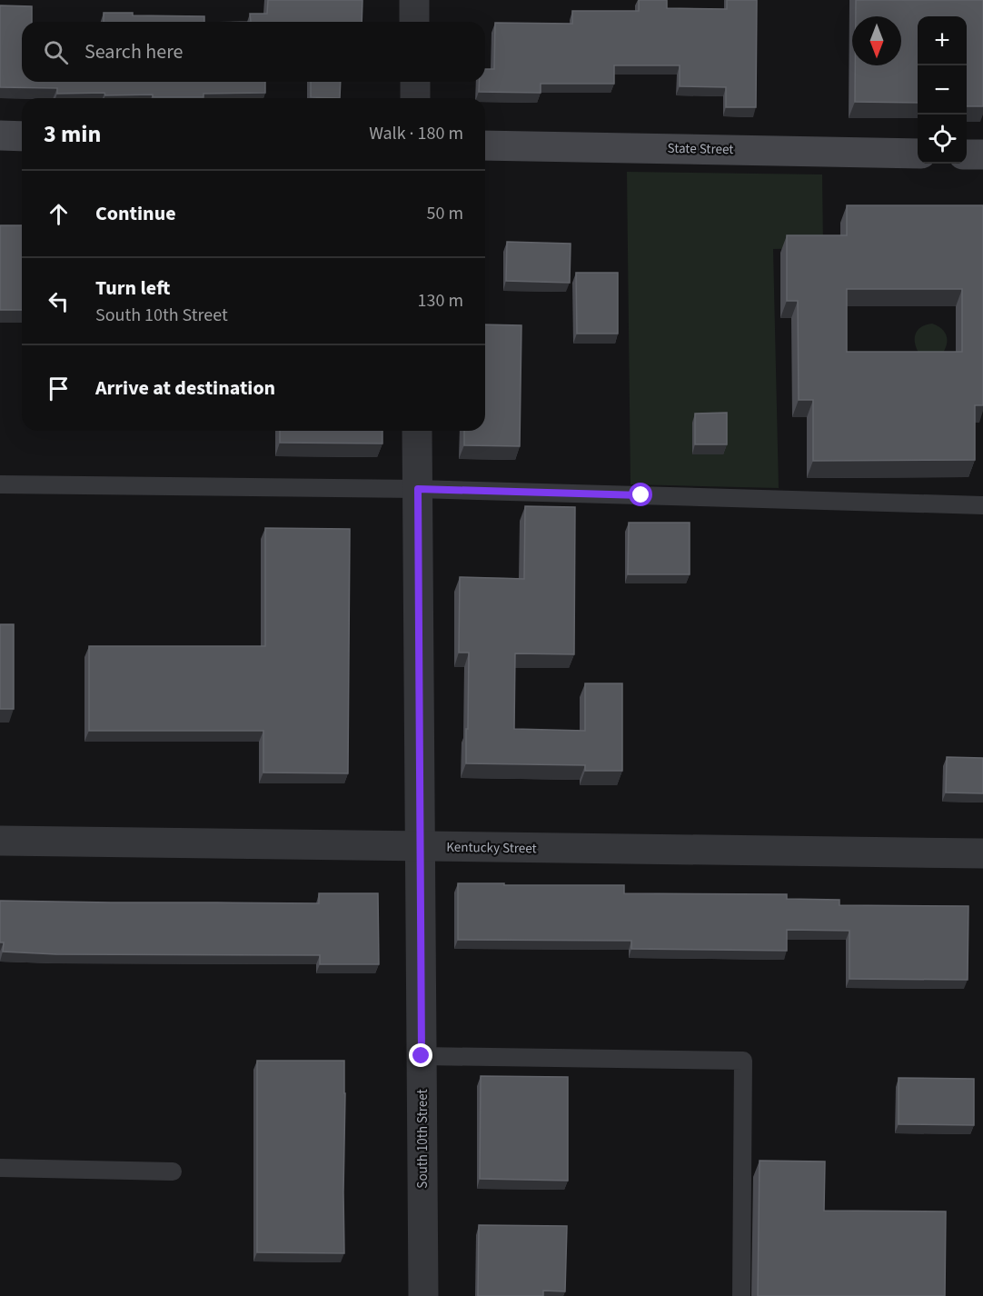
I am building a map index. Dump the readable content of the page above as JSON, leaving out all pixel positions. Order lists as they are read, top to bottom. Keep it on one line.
{"streets":{"street":["State Street","Kentucky Street","South 10th Street"]},"crossings":[["Kentucky Street","South 10th Street"]],"north":"bottom","page":{"map_buttons":["+","−"],"search":"Search here","heading":["3 min","Walk · 180 m"],"list":[["Continue","50 m"],["Turn left","South 10th Street","130 m"],"Arrive at destination"]}}
